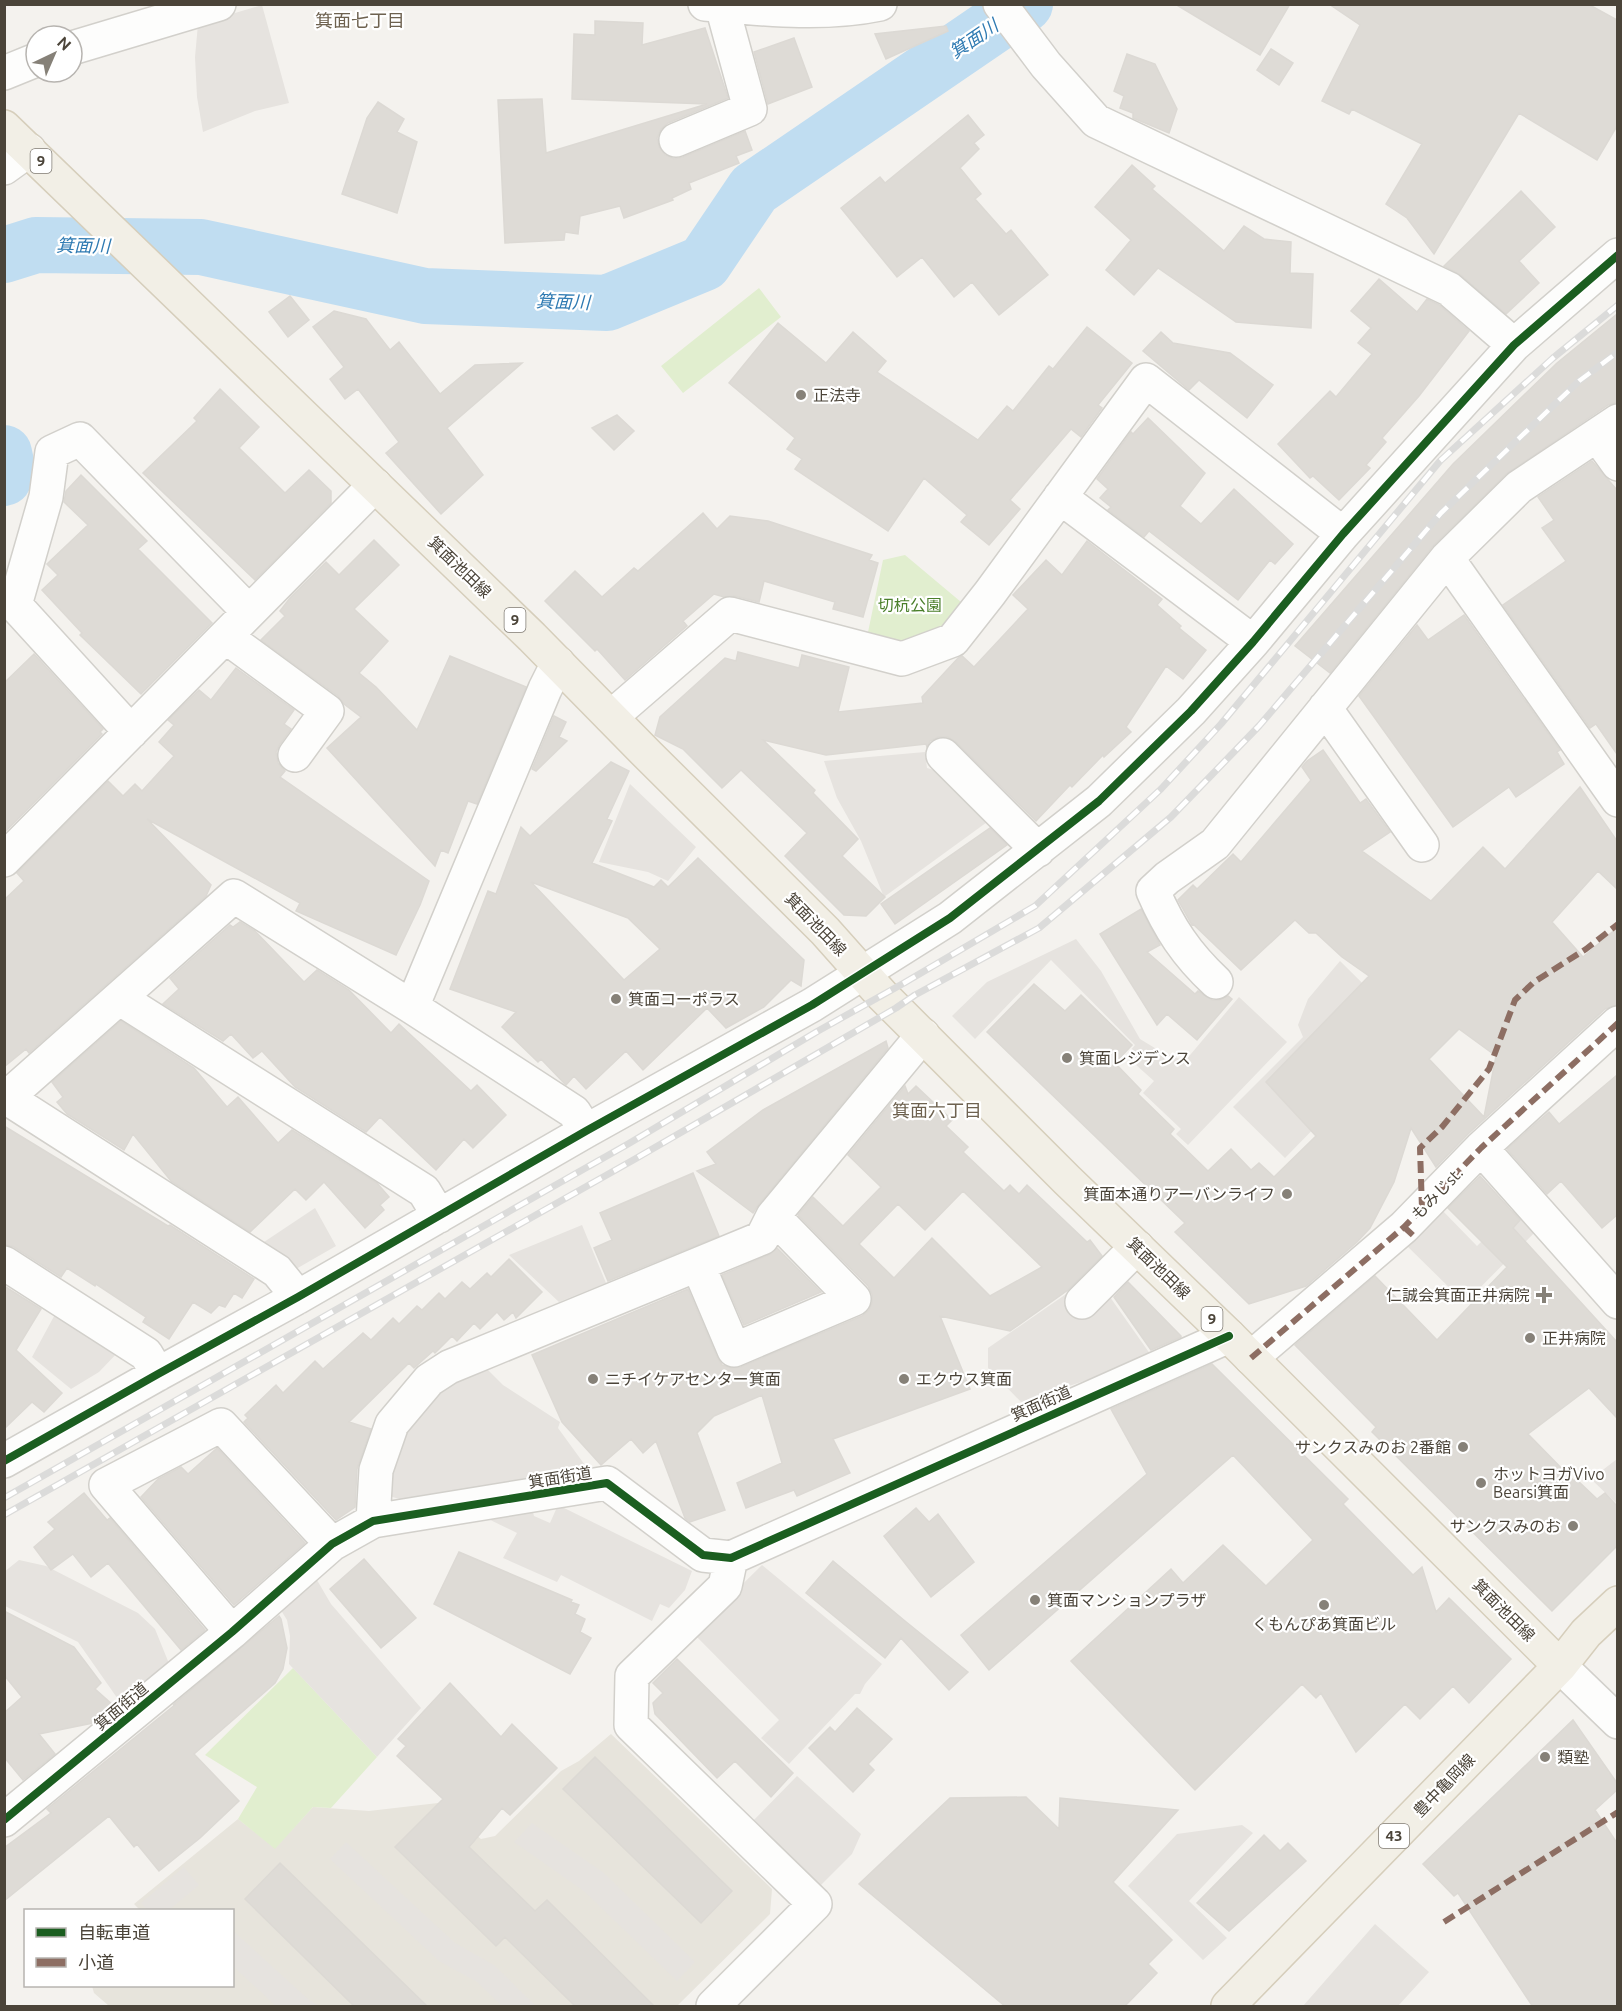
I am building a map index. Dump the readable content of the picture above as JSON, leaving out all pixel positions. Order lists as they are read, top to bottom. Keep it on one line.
{"streets":{"main road":["9","箕面池田線","豊中亀岡線","43"],"street":["もみじst.","箕面街道"]},"crossings":[["箕面池田線","もみじst."],["箕面池田線","箕面街道"],["箕面池田線","豊中亀岡線"],["もみじst.","箕面街道"]],"districts":["箕面七丁目","箕面六丁目"],"water":["箕面川"],"parks":["切杭公園"],"places":{"other":["正法寺","箕面コーポラス","箕面レジデンス","箕面本通りアーバンライフ","正井病院","ニチイケアセンター箕面","エクウス箕面","サンクスみのお 2番館","ホットヨガVivo Bearsi箕面","サンクスみのお","箕面マンションプラザ","くもんぴあ箕面ビル","類塾"],"health":["仁誠会箕面正井病院"]},"legend":["自転車道","小道"],"north":"top right"}
